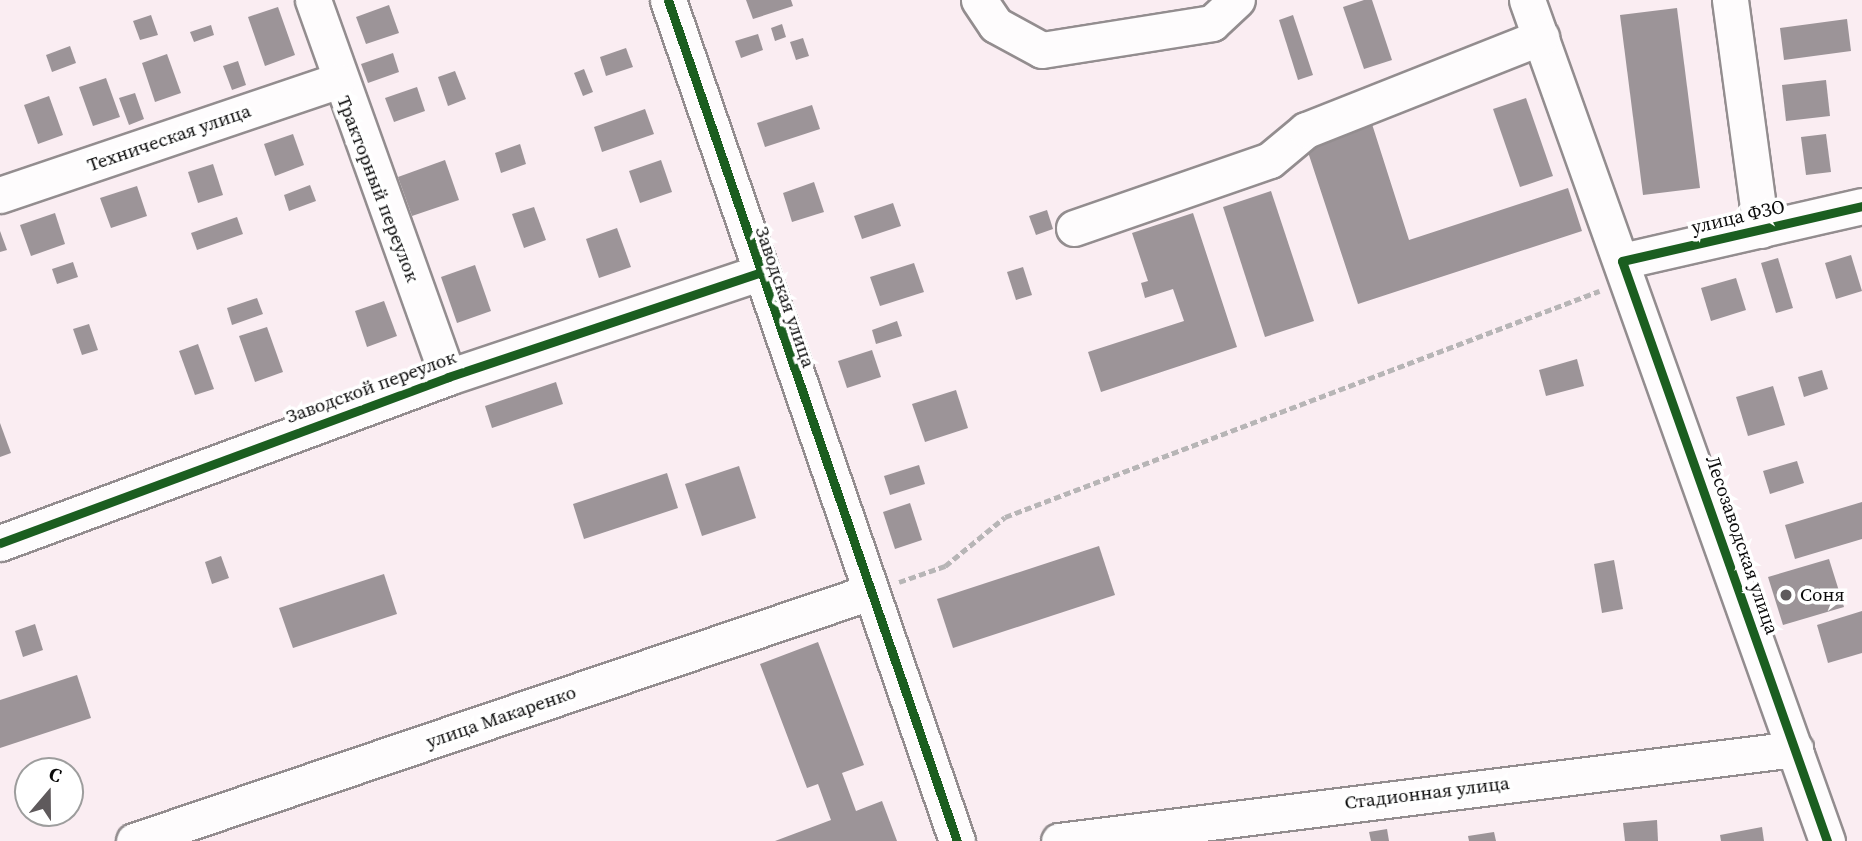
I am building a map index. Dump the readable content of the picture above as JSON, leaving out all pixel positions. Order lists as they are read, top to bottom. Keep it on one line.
{"streets":{"street":["Техническая улица","Тракторный переулок","улица ФЗО","Заводская улица","Заводской переулок","Лесозаводская улица","улица Макаренко","Стадионная улица"]},"crossings":[["Техническая улица","Тракторный переулок"],["Тракторный переулок","Заводской переулок"],["улица ФЗО","Лесозаводская улица"],["Заводская улица","Заводской переулок"],["Заводская улица","улица Макаренко"],["Лесозаводская улица","Стадионная улица"]],"places":["Соня"],"north":"top"}
